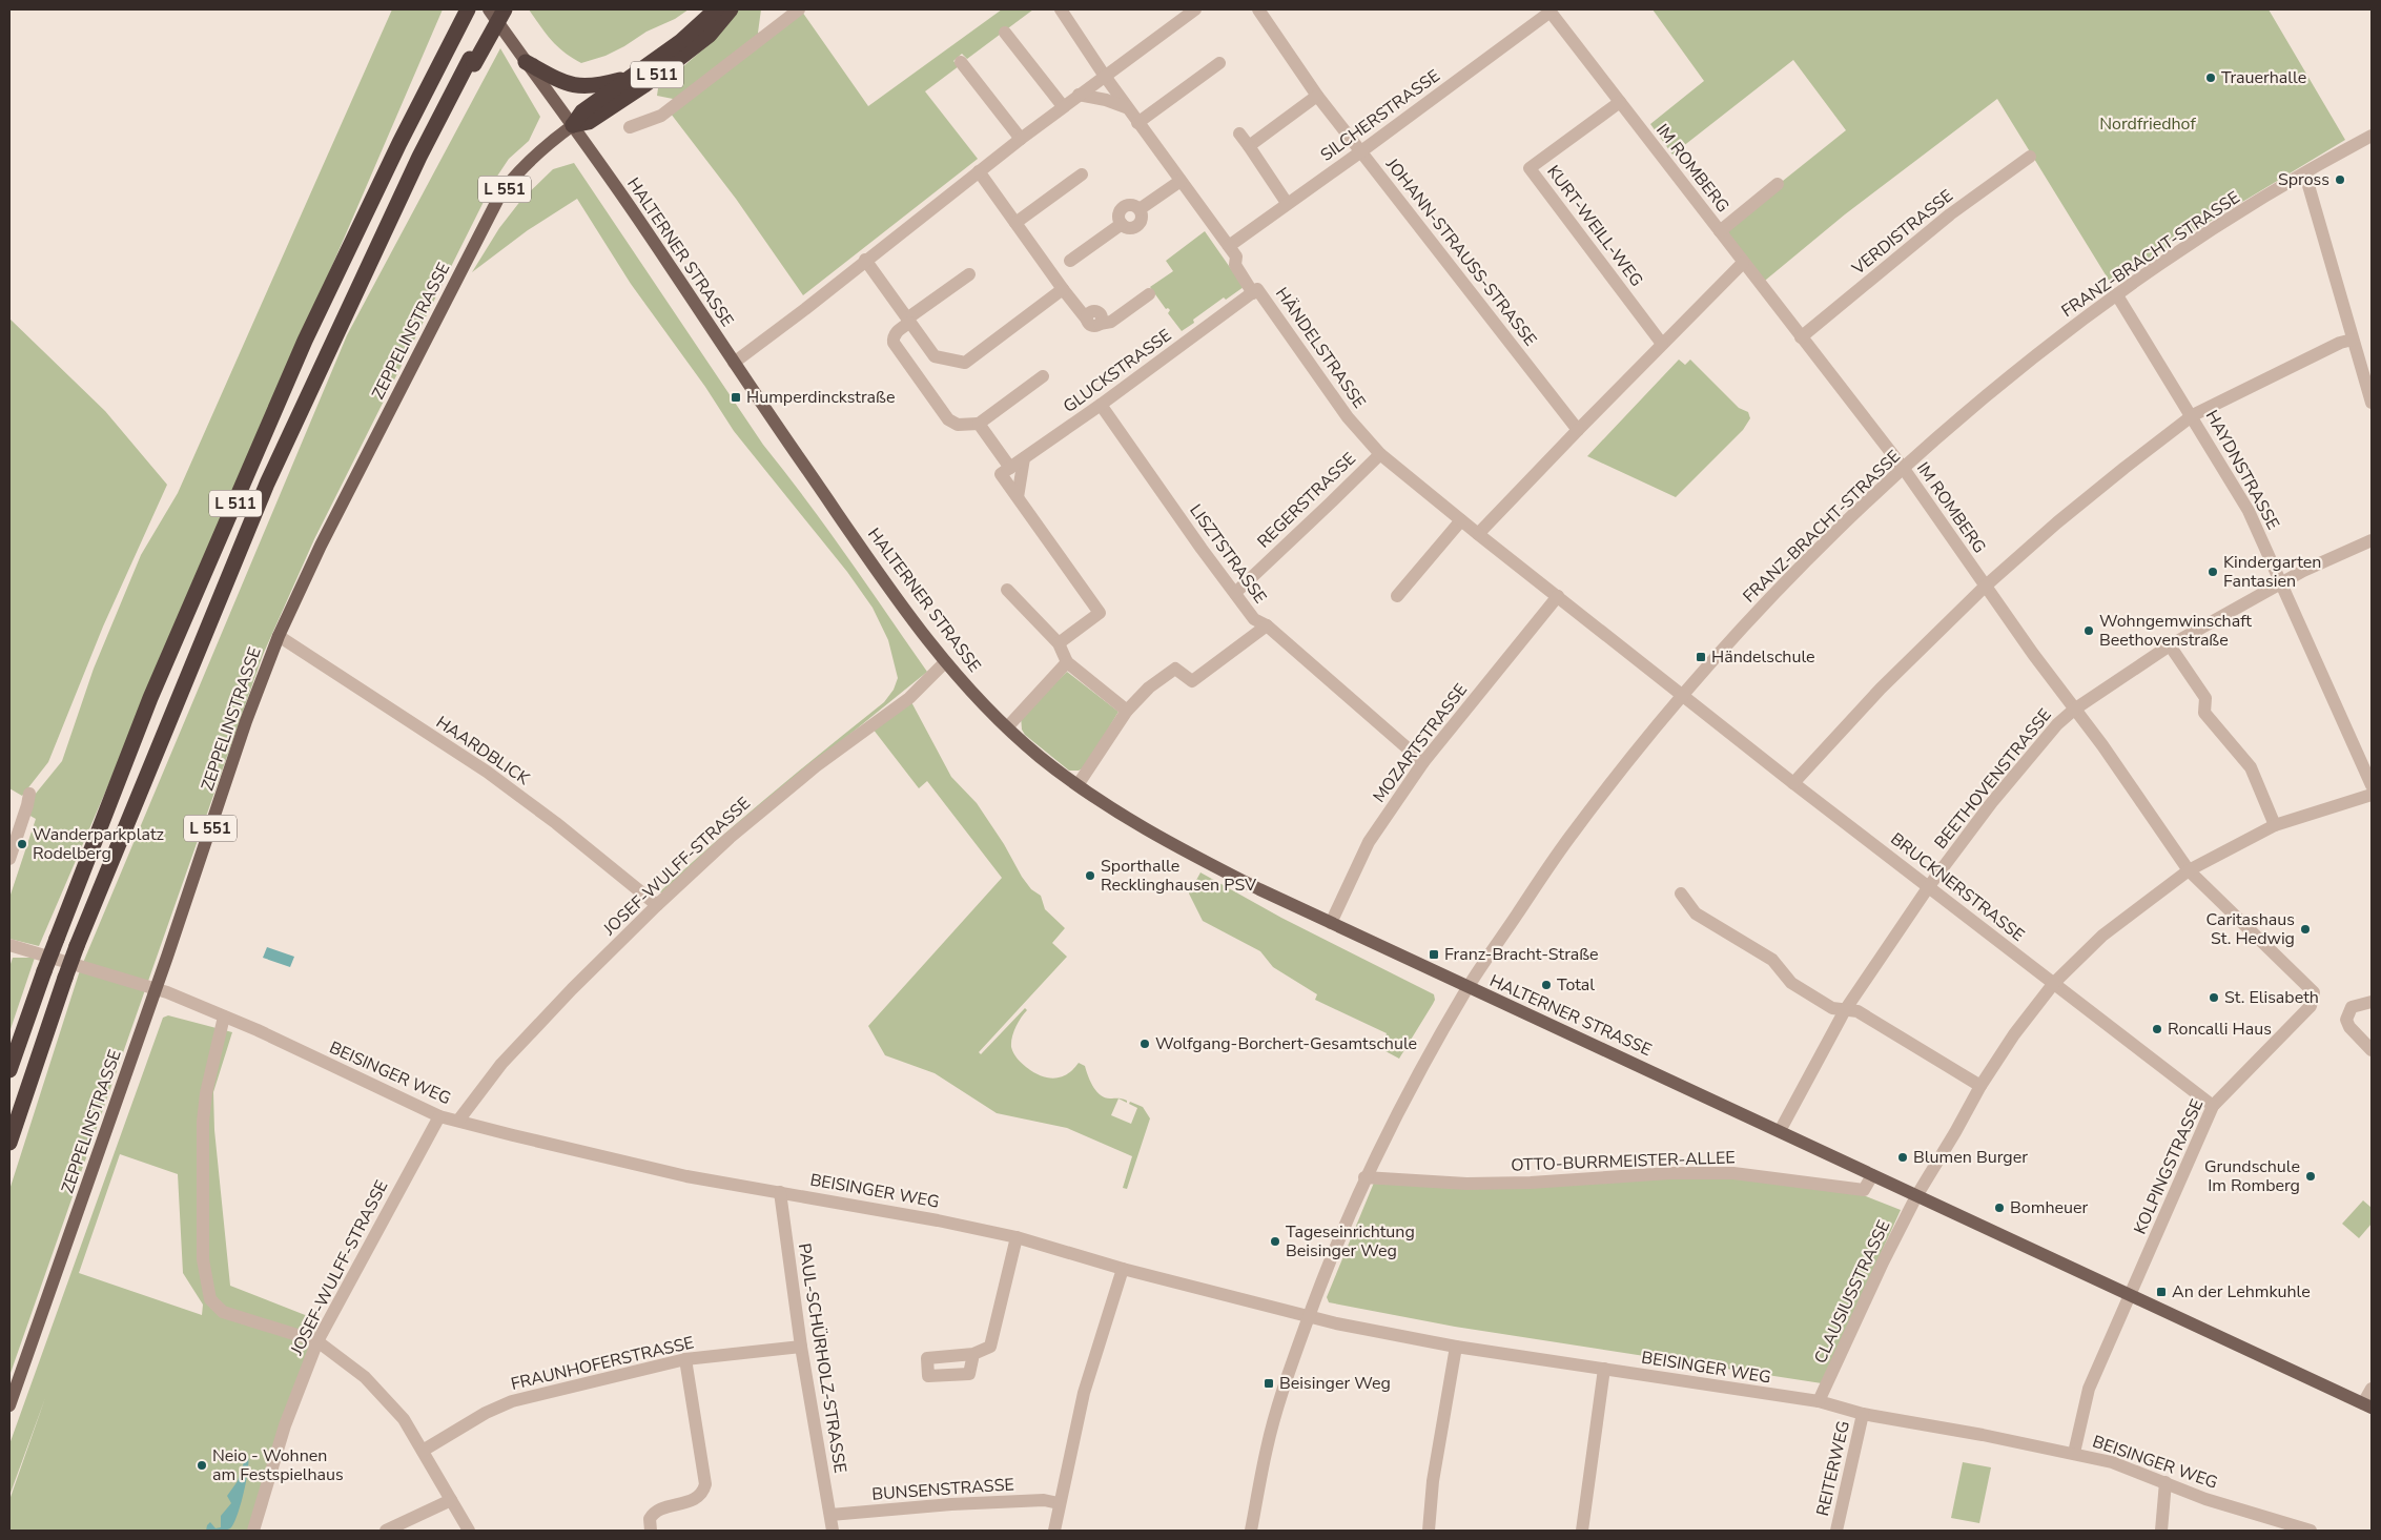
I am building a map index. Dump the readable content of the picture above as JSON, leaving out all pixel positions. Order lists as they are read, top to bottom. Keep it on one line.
{"streets":{"highway":["L 511"],"main road":["L 551","HALTERNER STRASSE","ZEPPELINSTRASSE"],"street":["SILCHERSTRASSE","IM ROMBERG","KURT-WEILL-WEG","VERDISTRASSE","JOHANN-STRAUSS-STRASSE","FRANZ-BRACHT-STRASSE","HÄNDELSTRASSE","GLUCKSTRASSE","HAYDNSTRASSE","REGERSTRASSE","LISZTSTRASSE","MOZARTSTRASSE","HAARDBLICK","BEETHOVENSTRASSE","JOSEF-WULFF-STRASSE","BRUCKNERSTRASSE","BEISINGER WEG","OTTO-BURRMEISTER-ALLEE","KOLPINGSTRASSE","CLAUSIUSSTRASSE","PAUL-SCHÜRHOLZ-STRASSE","FRAUNHOFERSTRASSE","REITERWEG","BUNSENSTRASSE"]},"crossings":[["L 511","HALTERNER STRASSE"],["L 511","ZEPPELINSTRASSE"],["SILCHERSTRASSE","IM ROMBERG"],["SILCHERSTRASSE","JOHANN-STRAUSS-STRASSE"],["SILCHERSTRASSE","HÄNDELSTRASSE"],["IM ROMBERG","KURT-WEILL-WEG"],["IM ROMBERG","VERDISTRASSE"],["IM ROMBERG","FRANZ-BRACHT-STRASSE"],["IM ROMBERG","BEETHOVENSTRASSE"],["IM ROMBERG","KOLPINGSTRASSE"],["IM ROMBERG","CLAUSIUSSTRASSE"],["HALTERNER STRASSE","FRANZ-BRACHT-STRASSE"],["HALTERNER STRASSE","ZEPPELINSTRASSE"],["HALTERNER STRASSE","MOZARTSTRASSE"],["HALTERNER STRASSE","BEETHOVENSTRASSE"],["HALTERNER STRASSE","JOSEF-WULFF-STRASSE"],["HALTERNER STRASSE","OTTO-BURRMEISTER-ALLEE"],["HALTERNER STRASSE","KOLPINGSTRASSE"],["HALTERNER STRASSE","CLAUSIUSSTRASSE"],["FRANZ-BRACHT-STRASSE","HÄNDELSTRASSE"],["FRANZ-BRACHT-STRASSE","HAYDNSTRASSE"],["FRANZ-BRACHT-STRASSE","BRUCKNERSTRASSE"],["ZEPPELINSTRASSE","HAARDBLICK"],["ZEPPELINSTRASSE","BEISINGER WEG"],["HÄNDELSTRASSE","GLUCKSTRASSE"],["HÄNDELSTRASSE","REGERSTRASSE"],["HÄNDELSTRASSE","MOZARTSTRASSE"],["HÄNDELSTRASSE","BRUCKNERSTRASSE"],["GLUCKSTRASSE","LISZTSTRASSE"],["HAYDNSTRASSE","BEETHOVENSTRASSE"],["REGERSTRASSE","LISZTSTRASSE"],["LISZTSTRASSE","MOZARTSTRASSE"],["HAARDBLICK","JOSEF-WULFF-STRASSE"],["BEETHOVENSTRASSE","BRUCKNERSTRASSE"],["JOSEF-WULFF-STRASSE","BEISINGER WEG"],["BRUCKNERSTRASSE","KOLPINGSTRASSE"],["BRUCKNERSTRASSE","CLAUSIUSSTRASSE"],["BEISINGER WEG","CLAUSIUSSTRASSE"],["BEISINGER WEG","PAUL-SCHÜRHOLZ-STRASSE"],["BEISINGER WEG","REITERWEG"],["PAUL-SCHÜRHOLZ-STRASSE","FRAUNHOFERSTRASSE"],["PAUL-SCHÜRHOLZ-STRASSE","BUNSENSTRASSE"]],"parks":["Nordfriedhof"],"places":{"other":["Trauerhalle","Spross","Kindergarten Fantasien","Wohngemwinschaft Beethovenstraße","Wanderparkplatz Rodelberg","Sporthalle Recklinghausen PSV","Caritashaus St. Hedwig","Total","St. Elisabeth","Roncalli Haus","Wolfgang-Borchert-Gesamtschule","Blumen Burger","Grundschule Im Romberg","Bomheuer","Tageseinrichtung Beisinger Weg","Neio - Wohnen am Festspielhaus"],"transit":["Humperdinckstraße","Händelschule","Franz-Bracht-Straße","An der Lehmkuhle","Beisinger Weg"]}}
